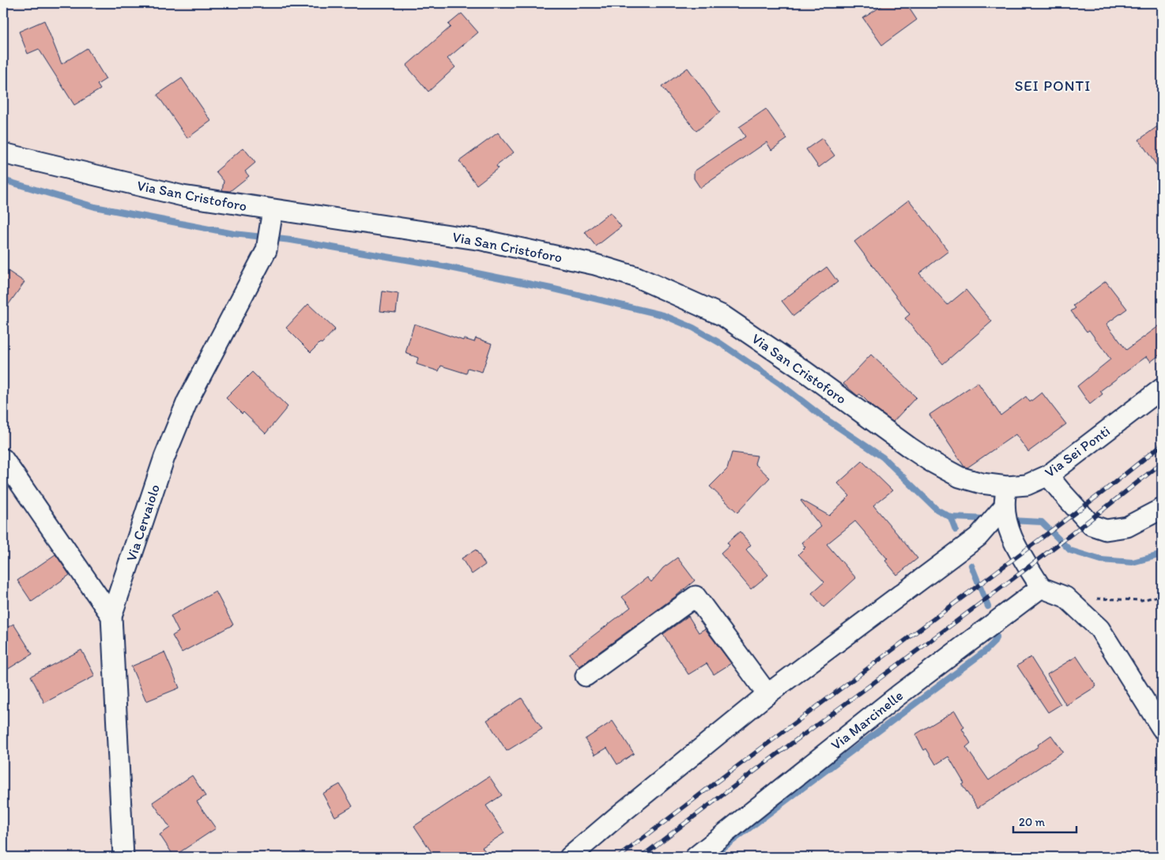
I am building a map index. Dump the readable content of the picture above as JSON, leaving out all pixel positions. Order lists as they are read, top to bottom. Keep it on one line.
{"streets":{"street":["Via San Cristoforo","Via Sei Ponti","Via Cervaiolo","Via Marcinelle"]},"crossings":[["Via San Cristoforo","Via Sei Ponti"],["Via San Cristoforo","Via Cervaiolo"]],"districts":["SEI PONTI"],"scale_bar":"20 m"}
